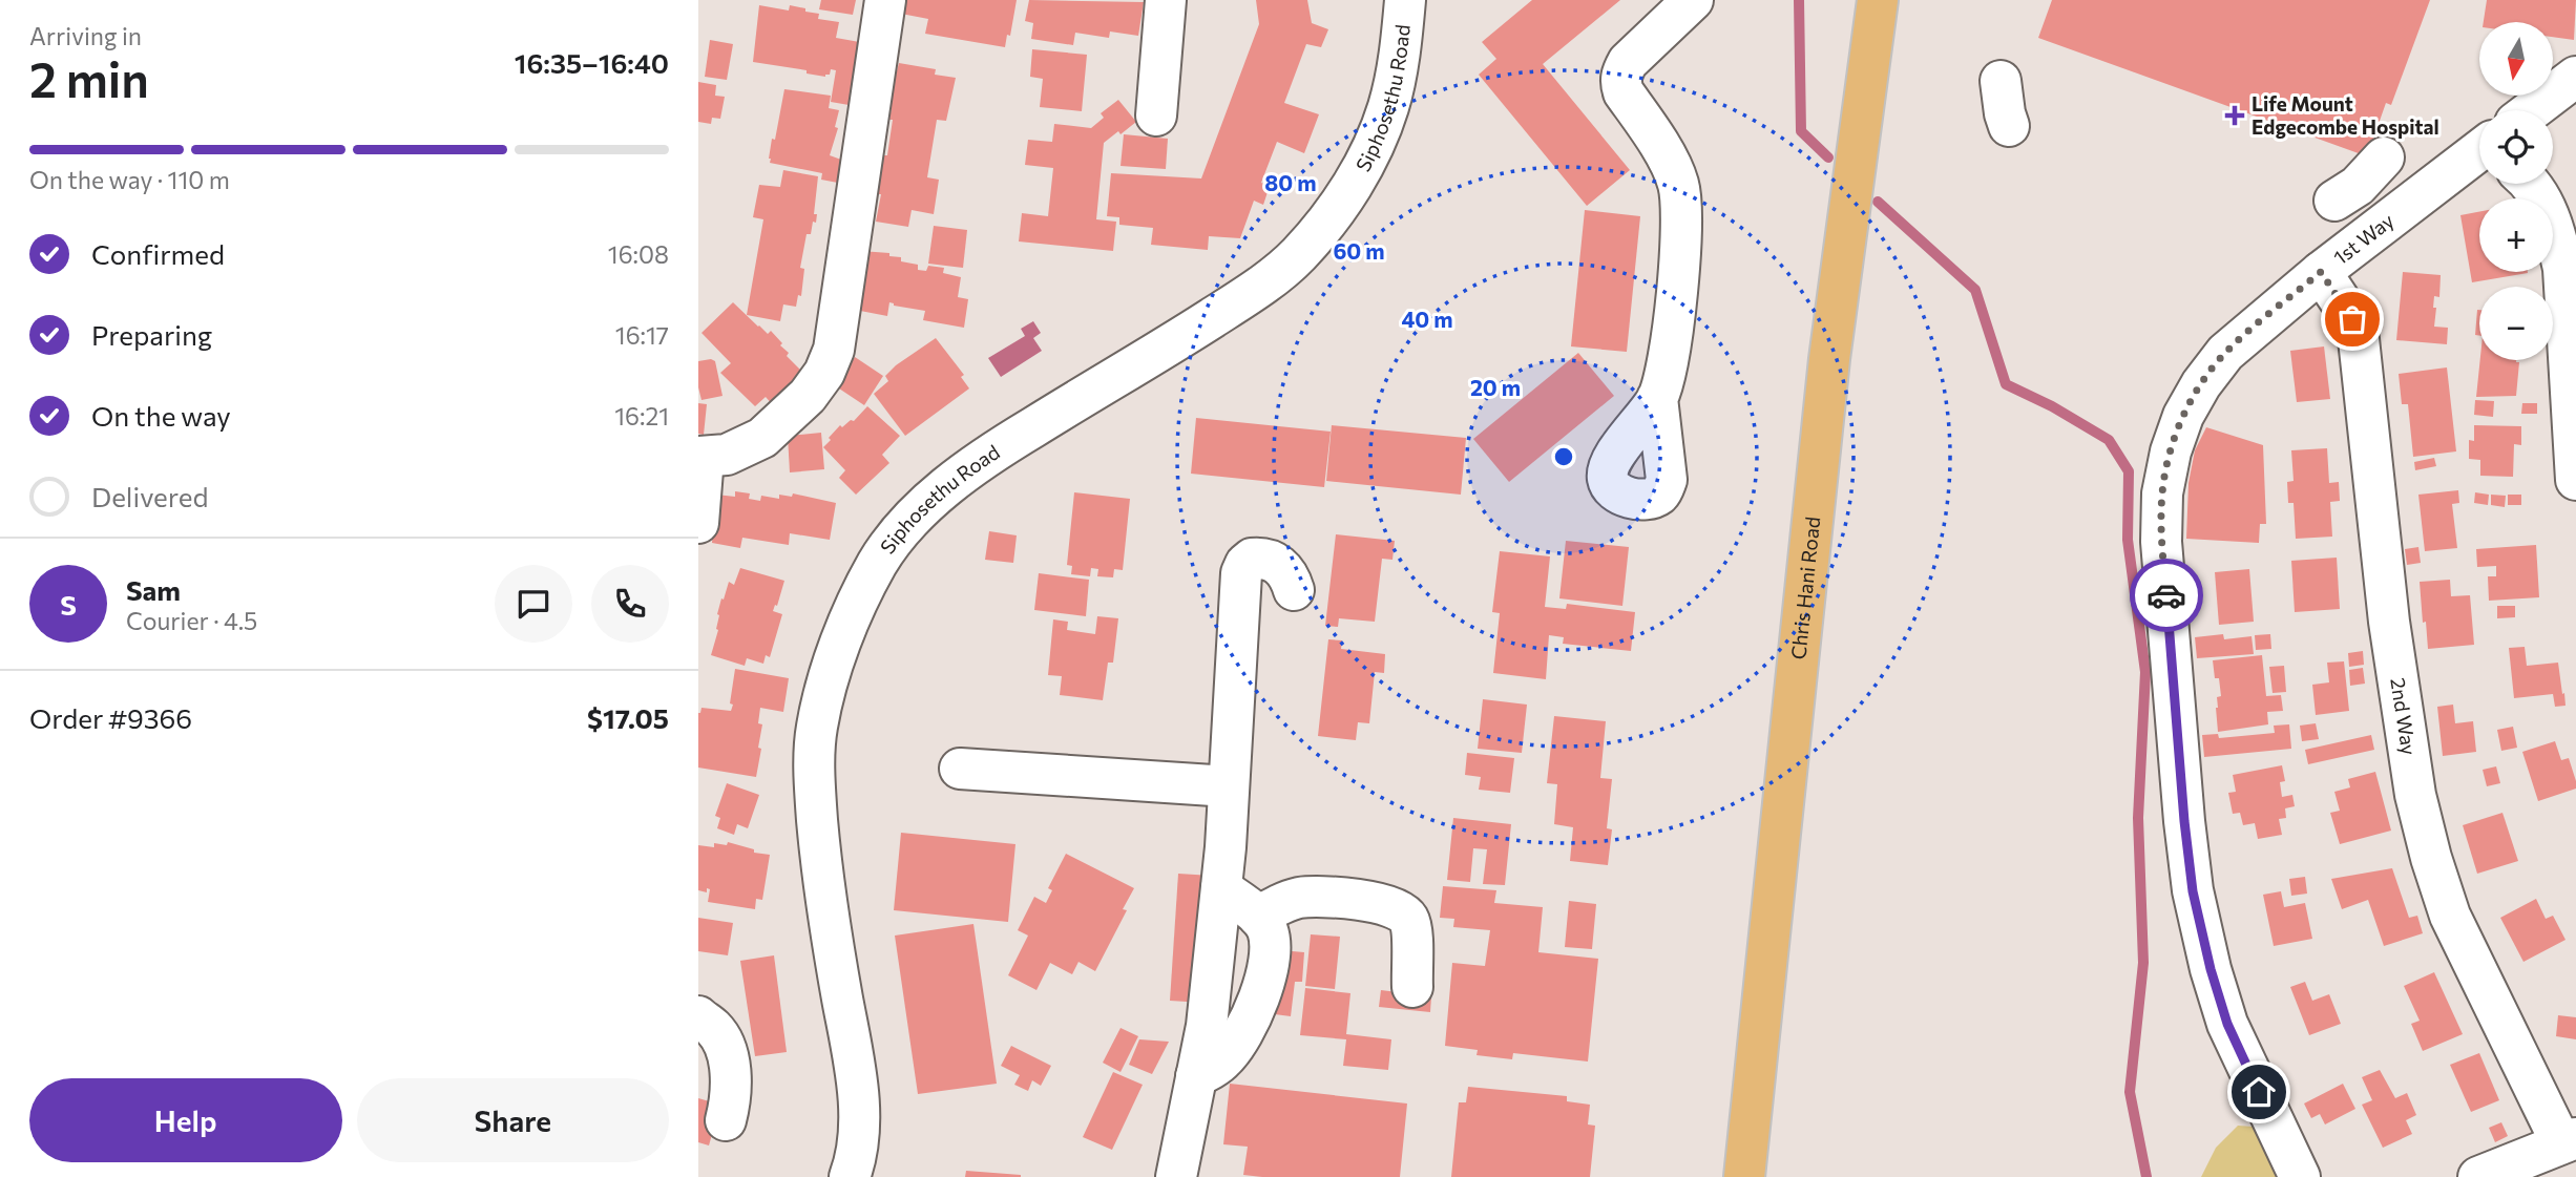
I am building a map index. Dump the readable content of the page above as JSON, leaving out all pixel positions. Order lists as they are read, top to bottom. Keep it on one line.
{"streets":{"main road":["Chris Hani Road"],"street":["Siphosethu Road","1st Way","2nd Way"]},"crossings":[["1st Way","2nd Way"]],"places":{"health":["Life Mount Edgecombe Hospital"]},"north":"bottom","page":{"heading":["2 min","Arriving in","16:35–16:40"],"panel":["Sam","Courier · 4.5","Order #9366","$17.05"],"map_buttons":["+","−"],"bar":"On the way · 110 m","list":[["Confirmed","16:08"],["Preparing","16:17"],["On the way","16:21"],"Delivered"],"round":"S","buttons":["Help","Share"]},"rings":["80 m","60 m","40 m","20 m"]}
